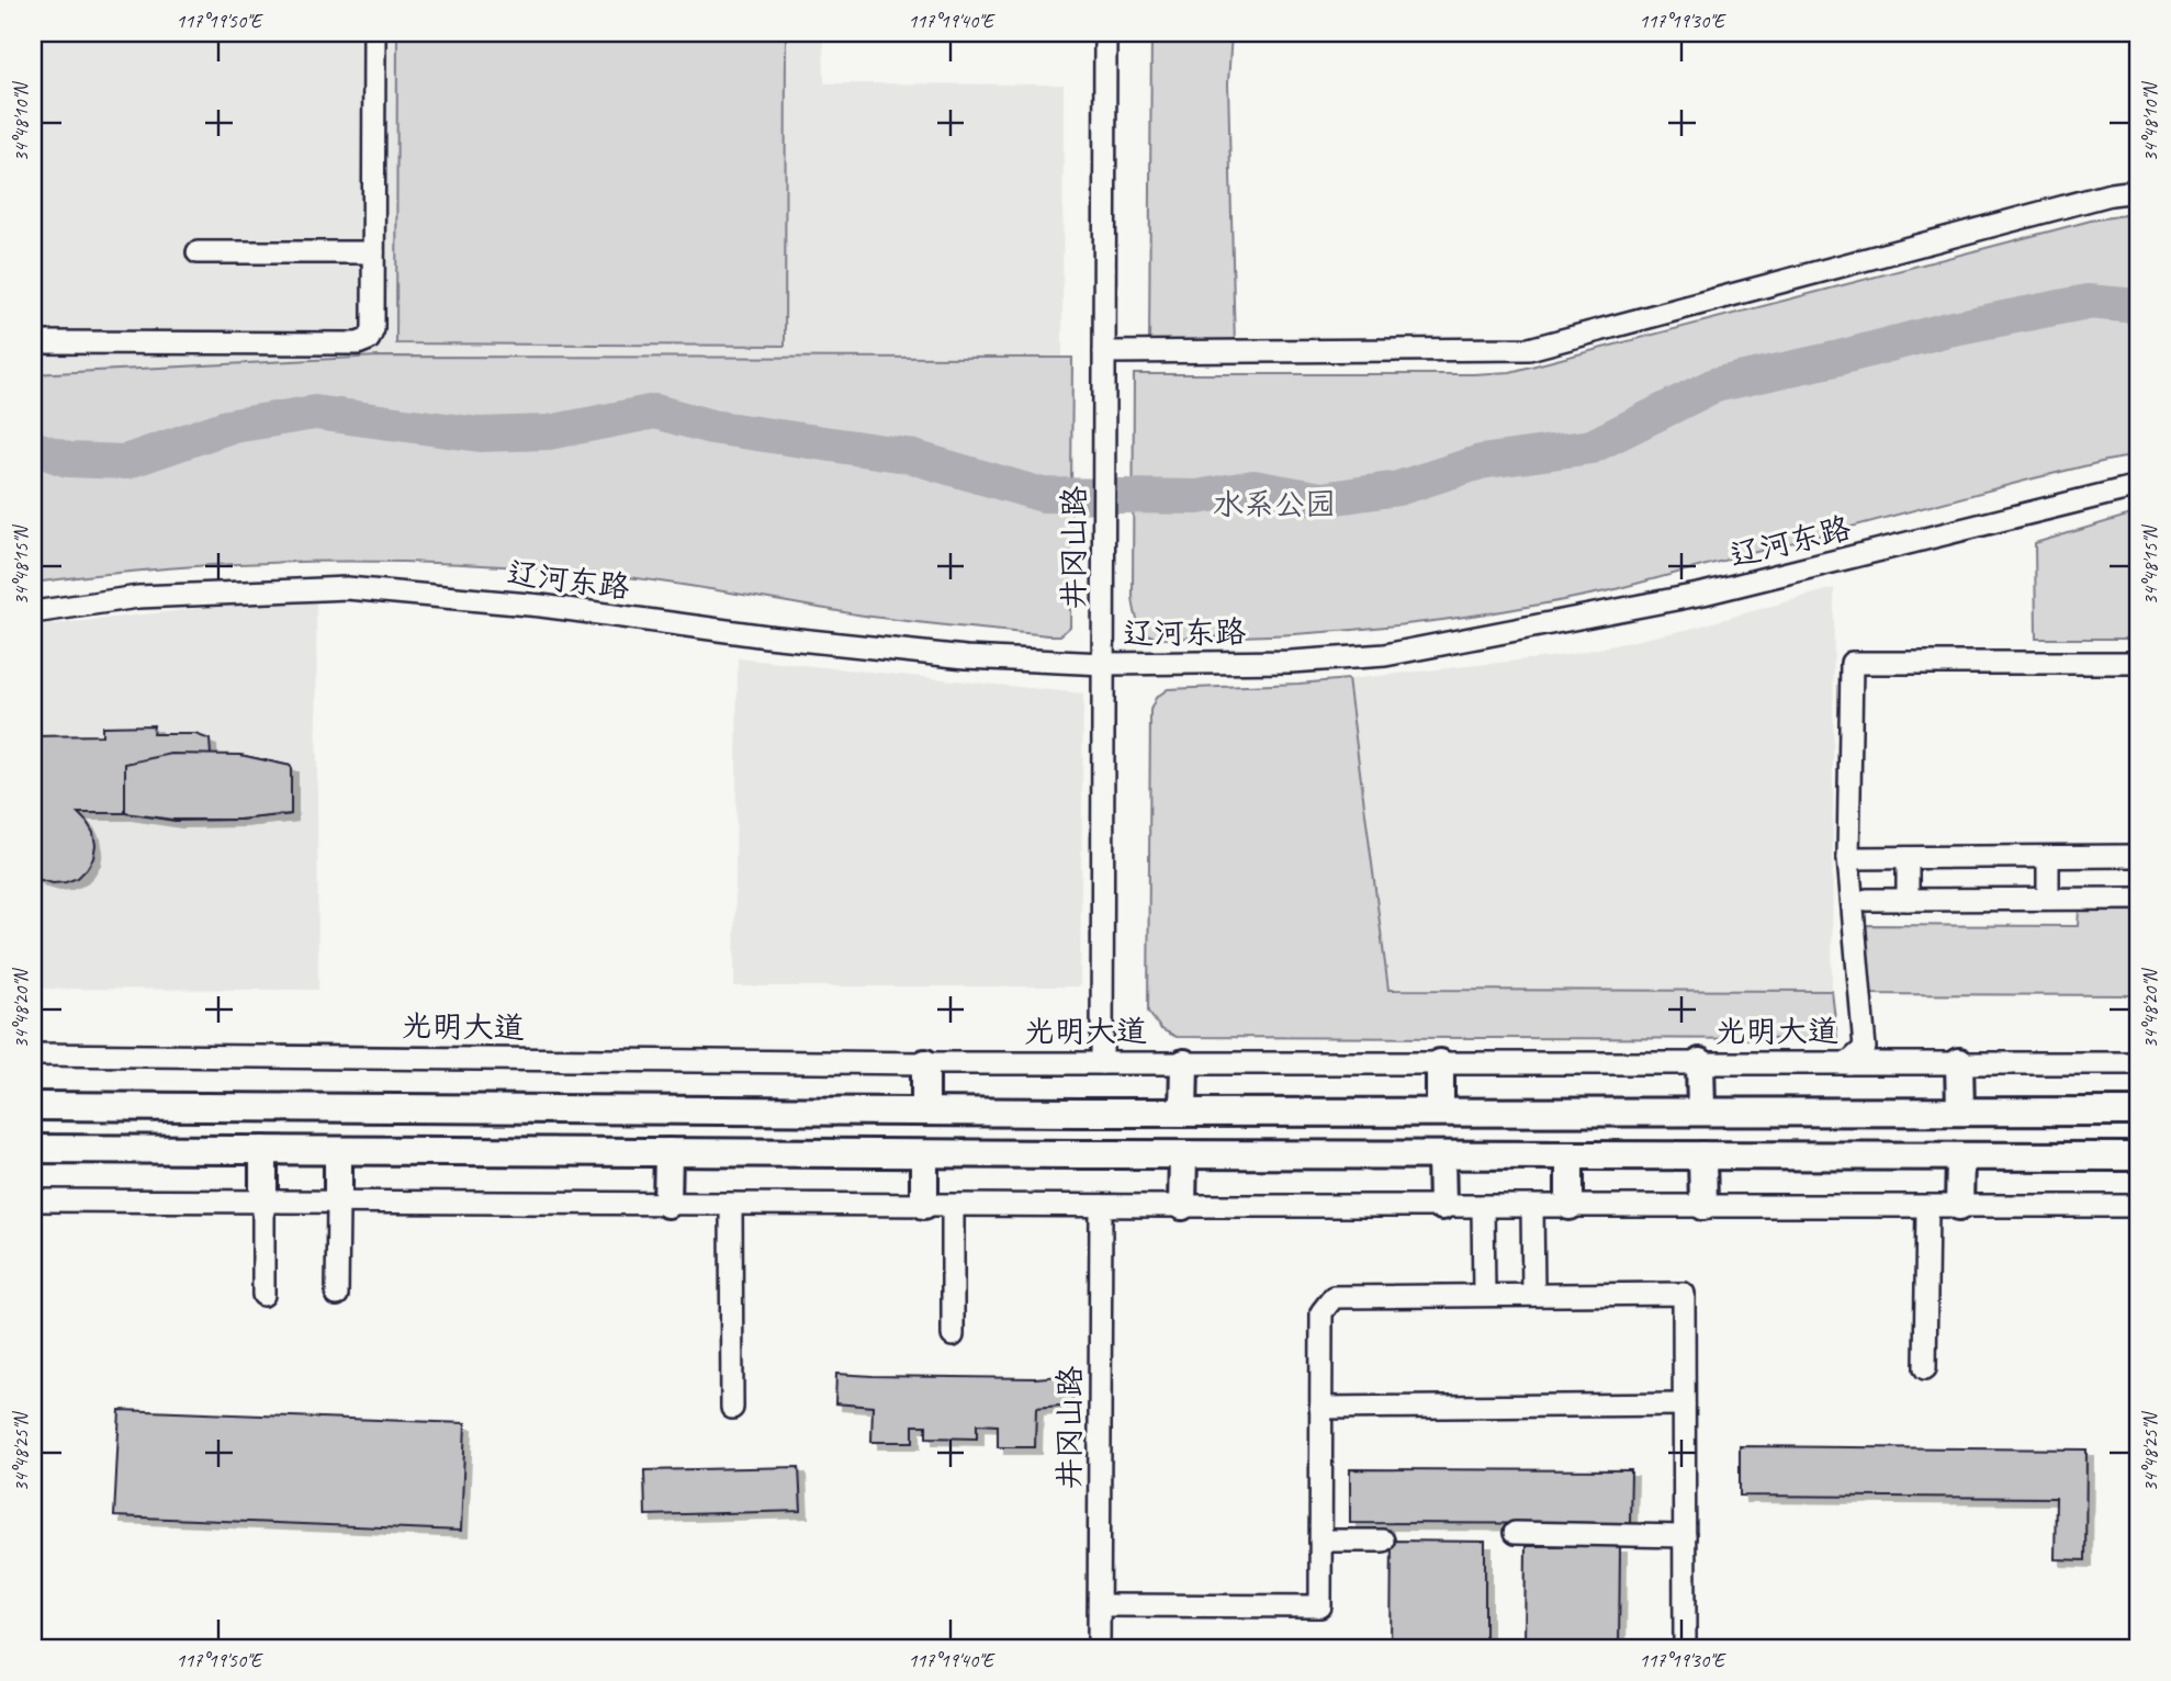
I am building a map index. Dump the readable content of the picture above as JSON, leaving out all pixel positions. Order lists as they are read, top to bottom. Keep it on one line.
{"streets":{"street":["辽河东路","井冈山路","光明大道"]},"crossings":[["辽河东路","井冈山路"],["井冈山路","光明大道"]],"parks":["水系公园"],"coordinates":["117°19'50\"E","117°19'40\"E","117°19'30\"E","34°48'10\"N","34°48'15\"N","34°48'20\"N","34°48'25\"N"]}
